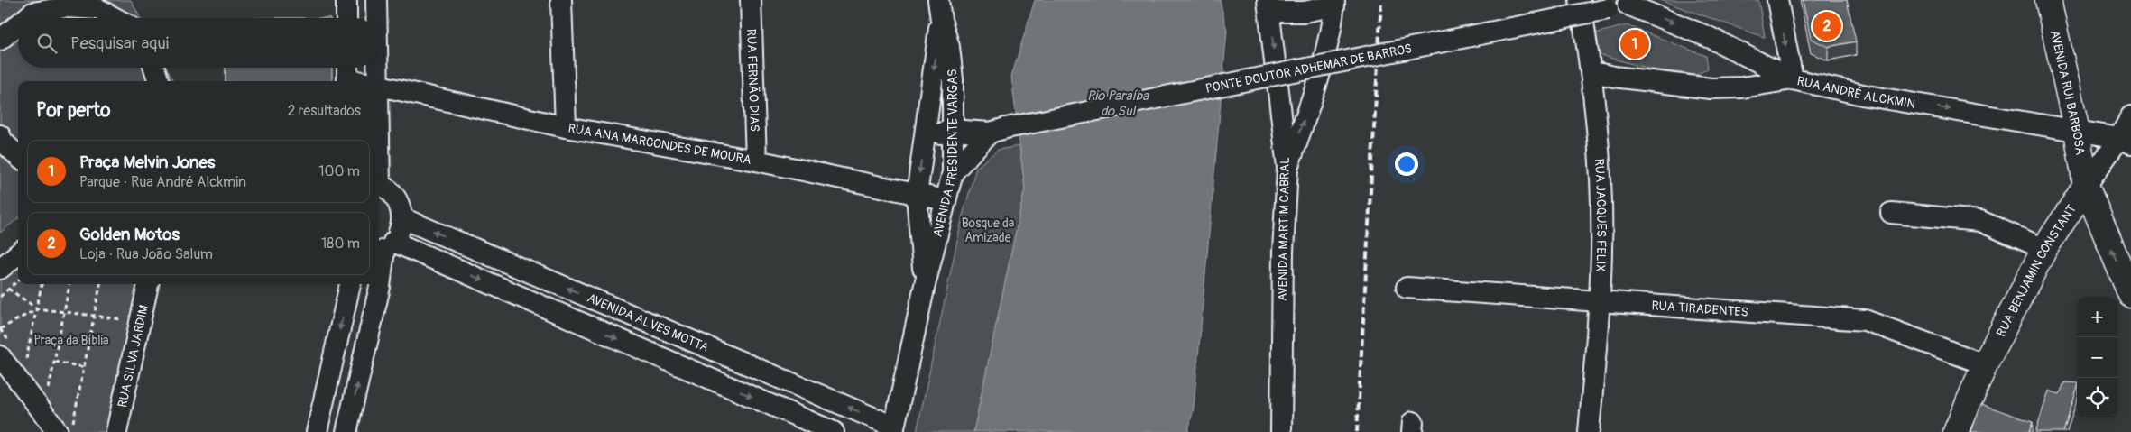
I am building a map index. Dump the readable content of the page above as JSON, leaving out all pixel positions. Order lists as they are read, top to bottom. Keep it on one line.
{"streets":{"main road":["AVENIDA RUI BARBOSA","RUA BENJAMIN CONSTANT"],"street":["PONTE DOUTOR ADHEMAR DE BARROS","RUA FERNÃO DIAS","RUA ANDRÉ ALCKMIN","RUA ANA MARCONDES DE MOURA","AVENIDA PRESIDENTE VARGAS","RUA JACQUES FELIX","AVENIDA MARTIM CABRAL","RUA TIRADENTES","AVENIDA ALVES MOTTA","RUA SILVA JARDIM"]},"crossings":[["PONTE DOUTOR ADHEMAR DE BARROS","AVENIDA PRESIDENTE VARGAS"],["RUA FERNÃO DIAS","RUA ANA MARCONDES DE MOURA"],["RUA ANDRÉ ALCKMIN","AVENIDA RUI BARBOSA"],["RUA ANDRÉ ALCKMIN","RUA JACQUES FELIX"],["RUA ANDRÉ ALCKMIN","RUA BENJAMIN CONSTANT"],["AVENIDA RUI BARBOSA","RUA BENJAMIN CONSTANT"],["RUA ANA MARCONDES DE MOURA","AVENIDA PRESIDENTE VARGAS"],["AVENIDA PRESIDENTE VARGAS","AVENIDA ALVES MOTTA"],["RUA JACQUES FELIX","RUA TIRADENTES"],["RUA BENJAMIN CONSTANT","RUA TIRADENTES"]],"one_way":["AVENIDA RUI BARBOSA"],"water":["Rio Paraíba do Sul"],"parks":["Bosque da Amizade","Praça da Bíblia"],"page":{"pins":["2","1"],"search":"Pesquisar aqui","heading":["Por perto","2 resultados"],"list":[{"mark":"1","name":"Praça Melvin Jones","note":"Parque · Rua André Alckmin","value":"100 m"},{"mark":"2","name":"Golden Motos","note":"Loja · Rua João Salum","value":"180 m"}],"map_buttons":["+","−"]}}
